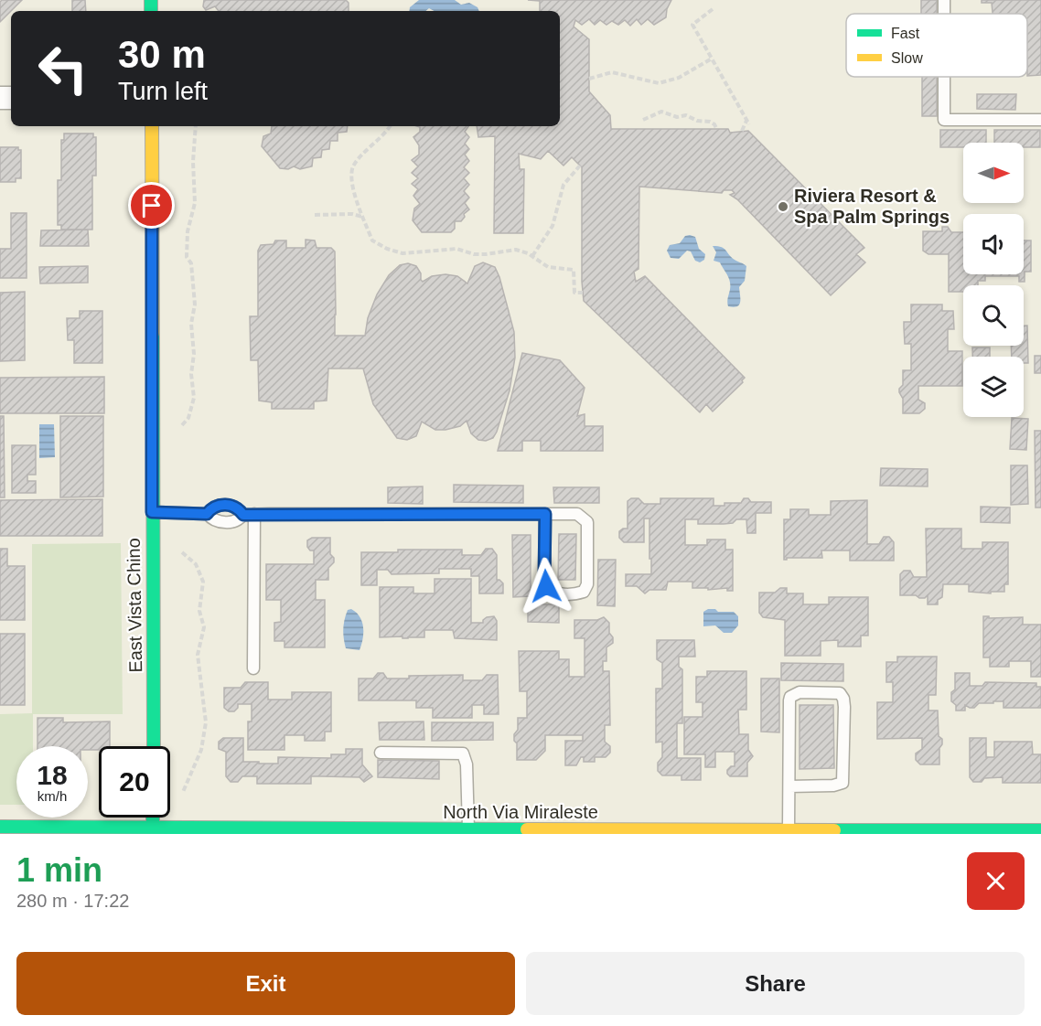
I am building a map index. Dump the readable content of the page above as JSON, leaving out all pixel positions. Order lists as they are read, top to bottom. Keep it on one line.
{"streets":{"street":["East Vista Chino","North Via Miraleste"]},"places":["Riviera Resort & Spa Palm Springs"],"legend":["Fast","Slow"],"north":"right","page":{"turn":["30 m","Turn left"],"speed":"18 km/h","limit":"20","heading":["1 min","280 m · 17:22"],"buttons":["Exit","Share"]}}
